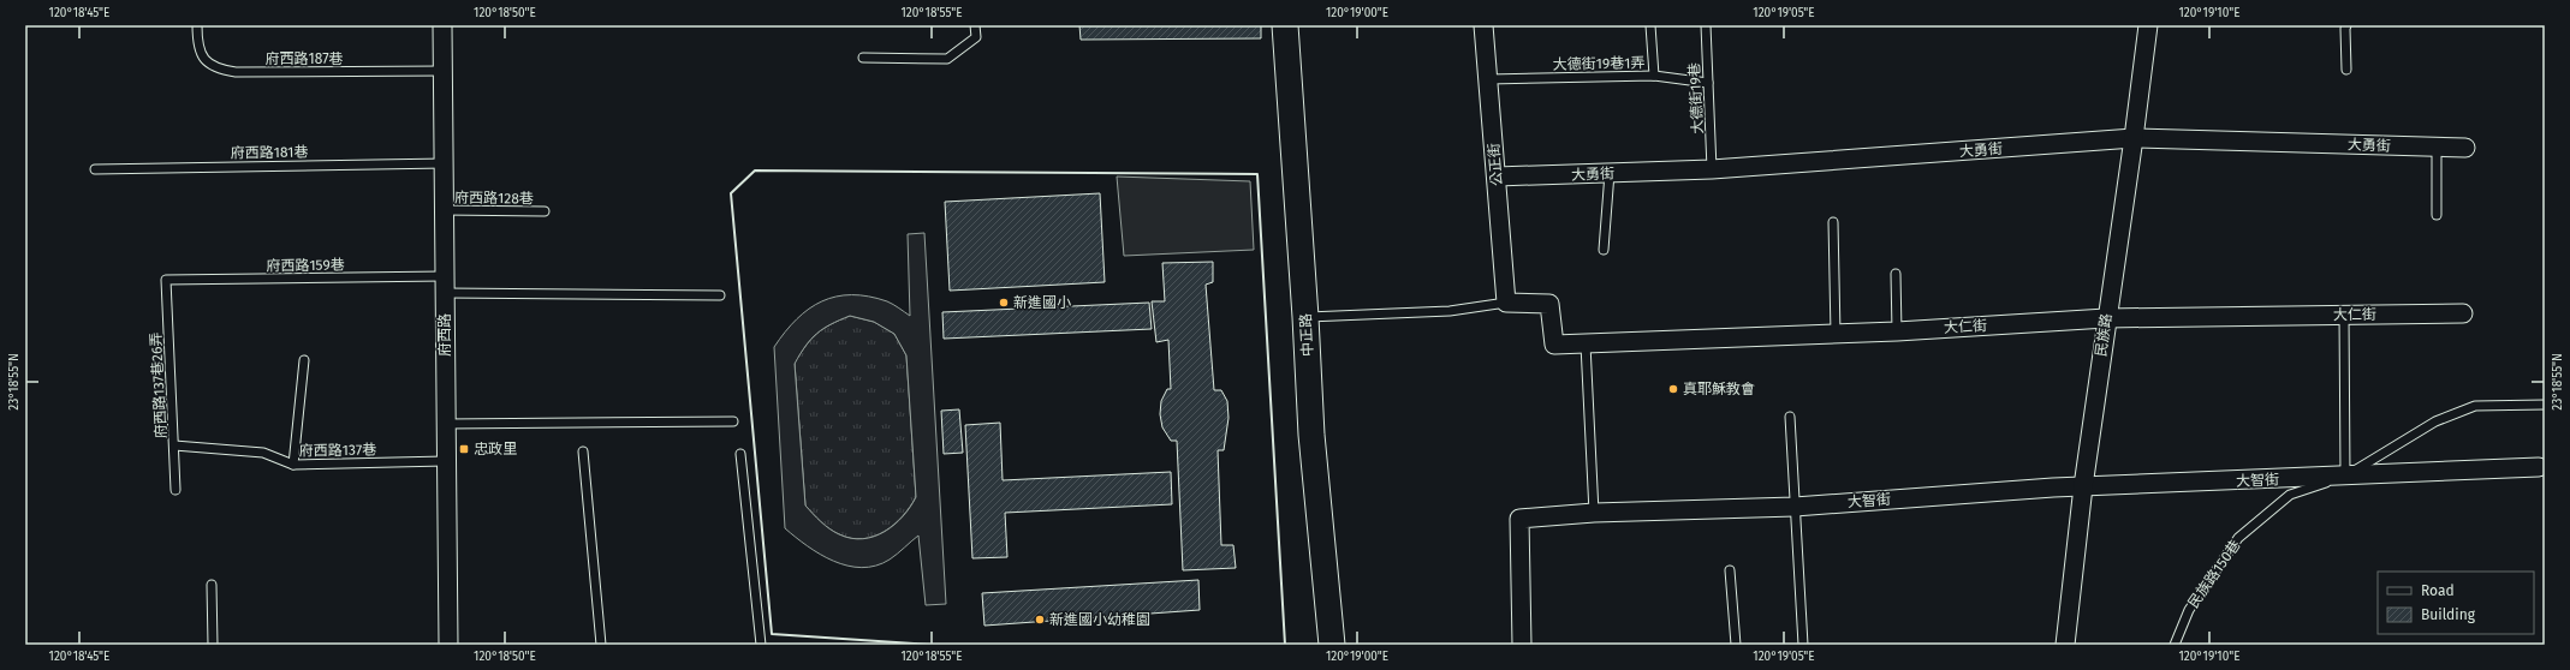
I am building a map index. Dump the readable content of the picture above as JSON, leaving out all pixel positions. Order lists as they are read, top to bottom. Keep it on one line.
{"streets":{"street":["大勇街","公正街","大仁街","府西路","中正路","民族路","大智街","民族路150巷"],"lane":["府西路187巷","大德街19巷1弄","大德街19巷","府西路181巷","府西路128巷","府西路159巷","府西路137巷26弄","府西路137巷"]},"crossings":[["府西路187巷","府西路"],["大德街19巷1弄","大德街19巷"],["大德街19巷1弄","公正街"],["大德街19巷","大勇街"],["大勇街","公正街"],["大勇街","民族路"],["府西路181巷","府西路"],["公正街","大仁街"],["府西路128巷","府西路"],["府西路159巷","府西路"],["府西路159巷","府西路137巷26弄"],["大仁街","民族路"],["府西路","府西路137巷"],["民族路","大智街"],["府西路137巷26弄","府西路137巷"],["大智街","民族路150巷"]],"places":{"other":["新進國小","真耶穌教會","新進國小幼稚園"],"transit":["忠政里"]},"legend":["Road","Building"],"coordinates":["120°18'45\"E","120°18'50\"E","120°18'55\"E","120°19'00\"E","120°19'05\"E","120°19'10\"E","23°18'55\"N"]}
